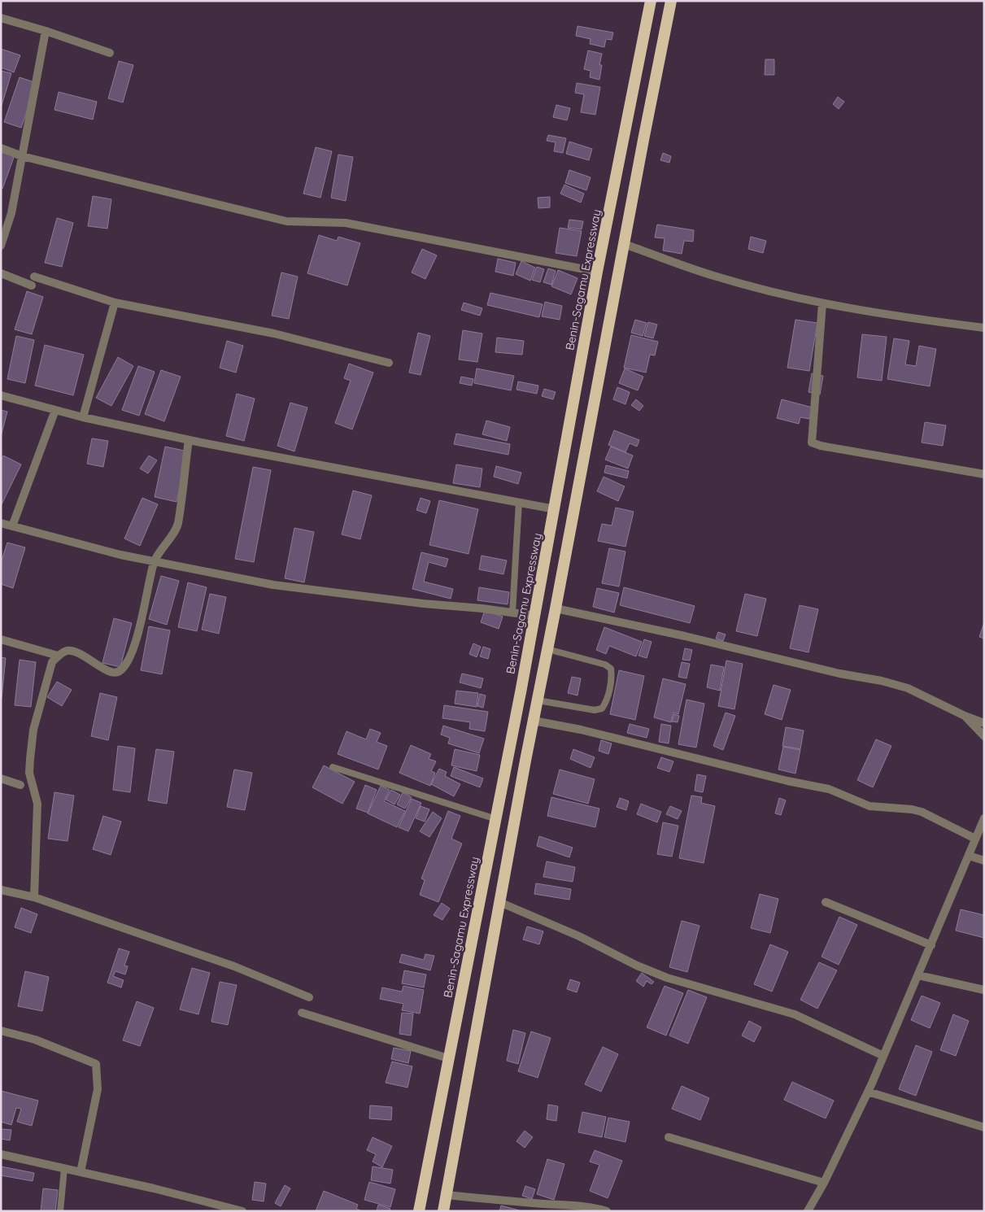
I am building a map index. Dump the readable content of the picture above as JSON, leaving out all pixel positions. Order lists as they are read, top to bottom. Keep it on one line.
{"streets":{"highway":["Benin-Sagamu Expressway"]}}
